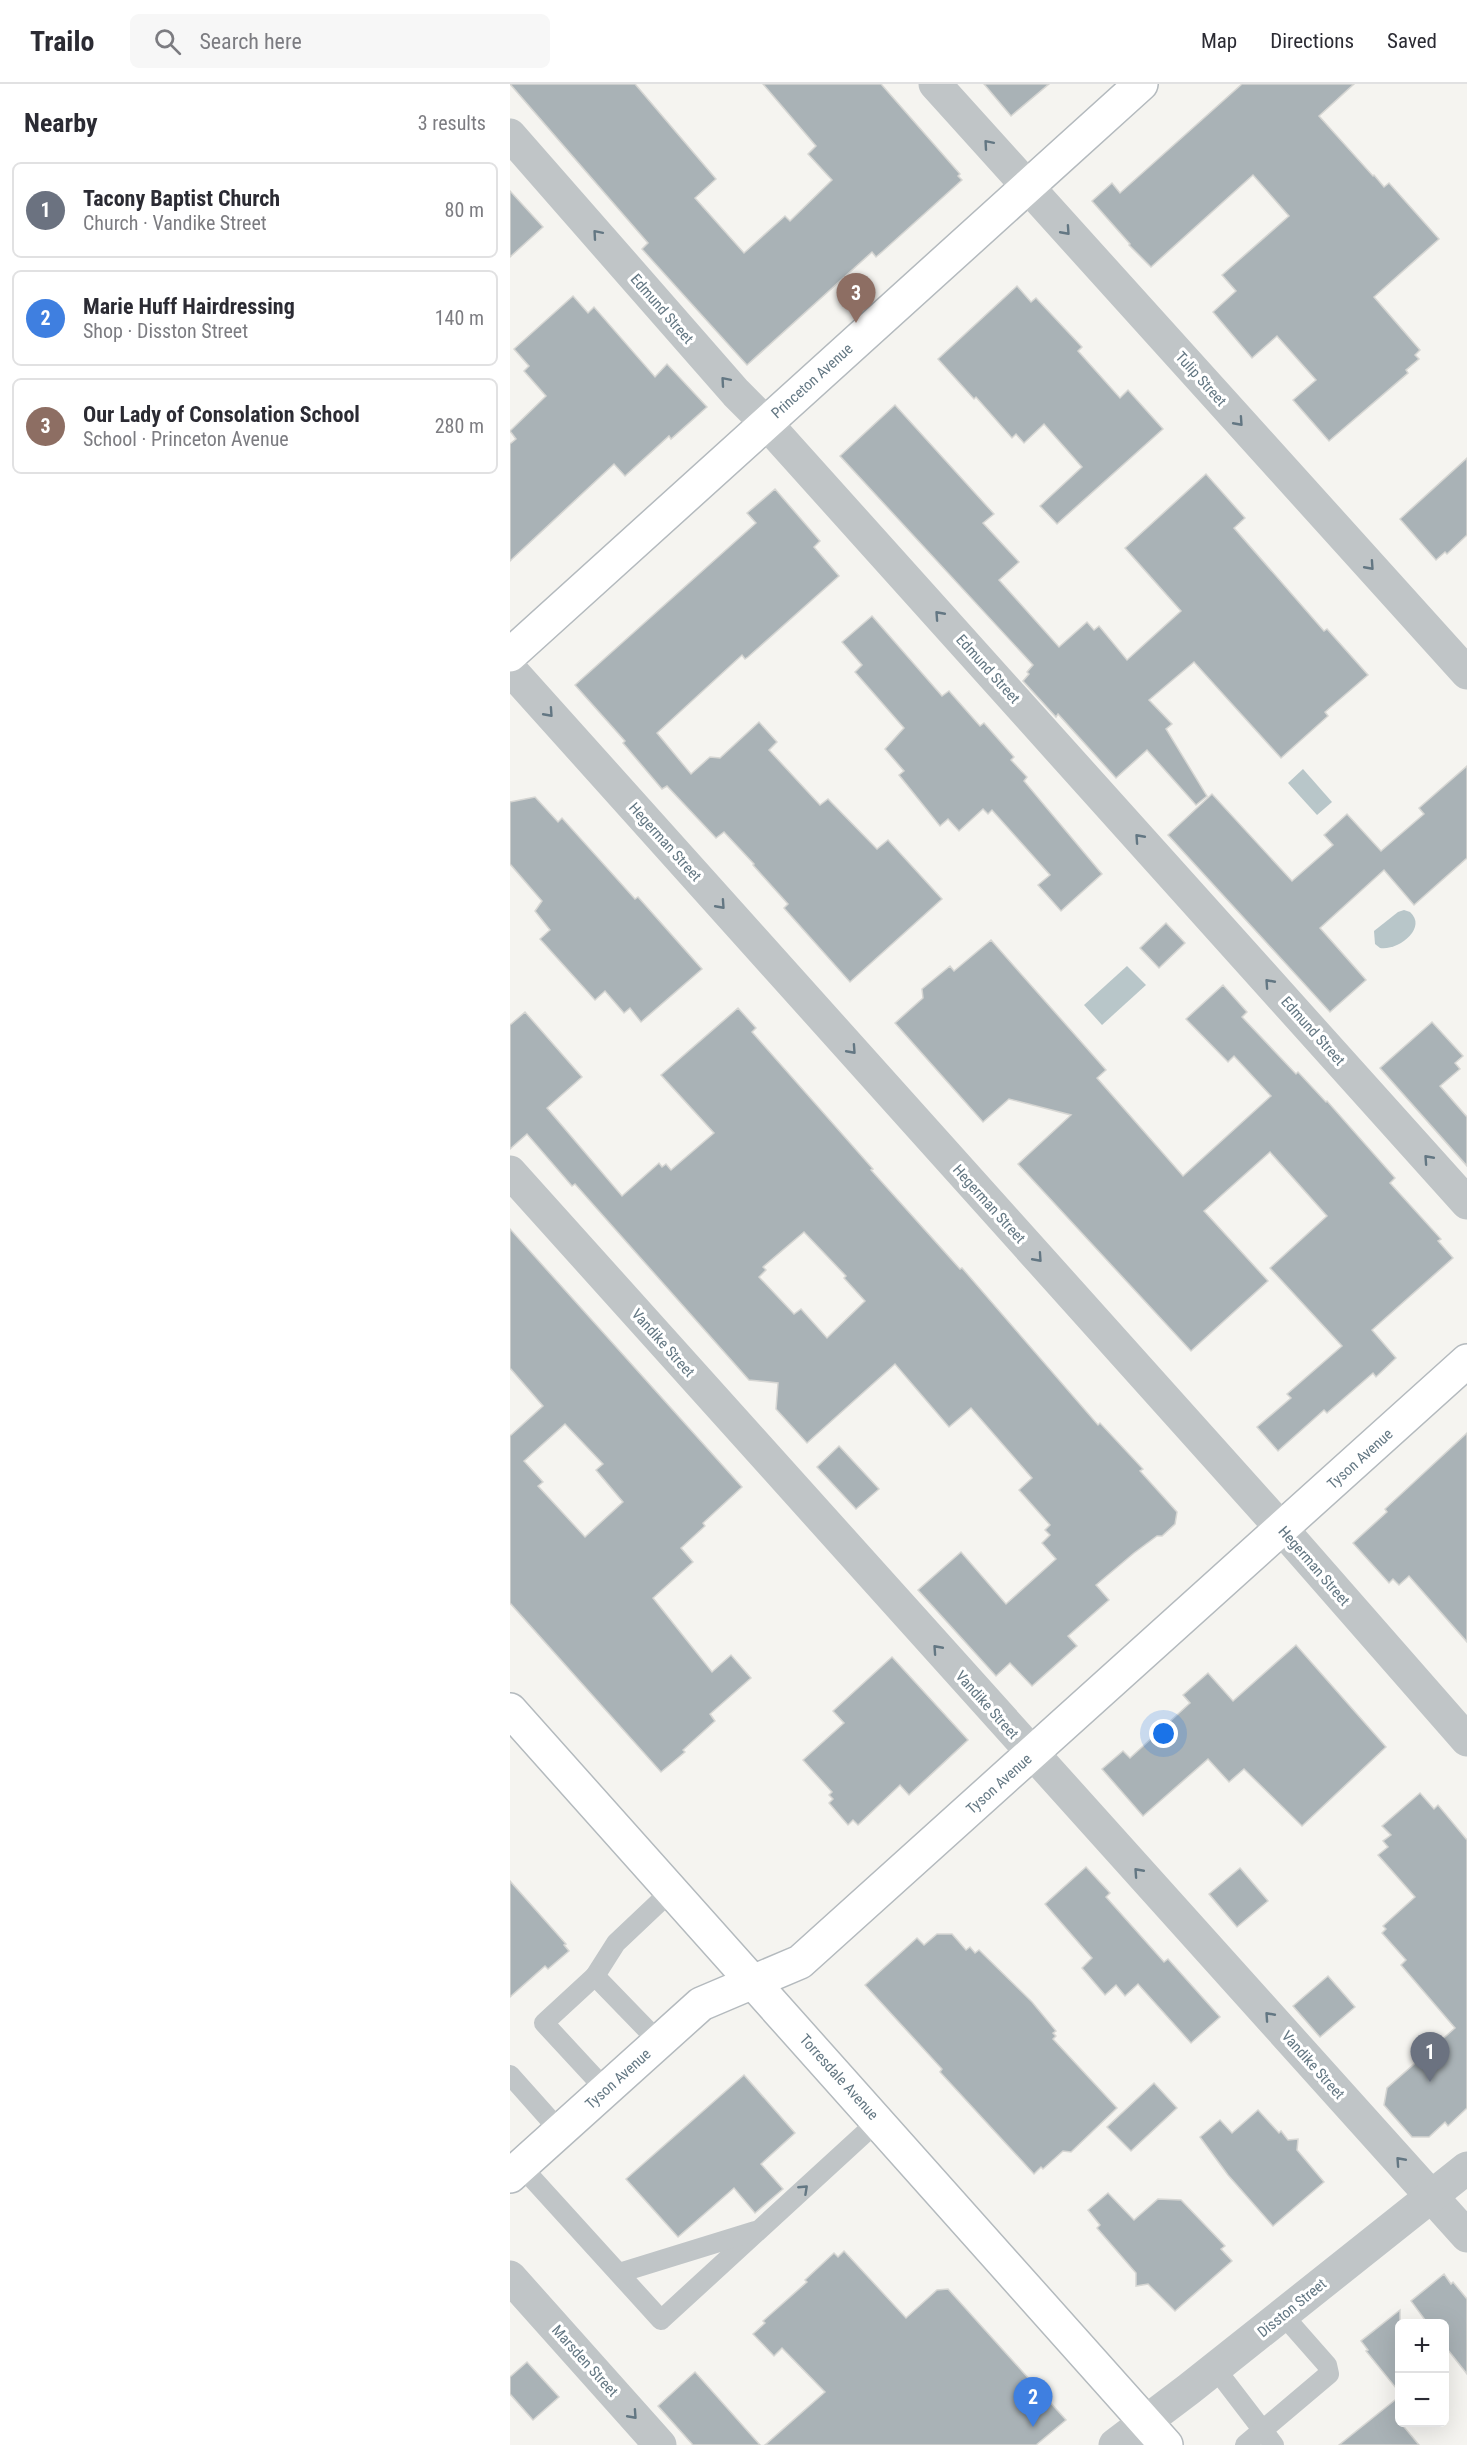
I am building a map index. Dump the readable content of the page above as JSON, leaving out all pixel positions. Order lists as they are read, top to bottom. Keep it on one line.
{"streets":{"street":["Edmund Street","Tulip Street","Princeton Avenue","Hegerman Street","Vandike Street","Tyson Avenue","Torresdale Avenue","Disston Street","Marsden Street"]},"crossings":[["Edmund Street","Princeton Avenue"],["Tulip Street","Princeton Avenue"],["Hegerman Street","Tyson Avenue"],["Vandike Street","Tyson Avenue"],["Vandike Street","Disston Street"],["Tyson Avenue","Torresdale Avenue"],["Torresdale Avenue","Disston Street"]],"one_way":["Edmund Street","Hegerman Street","Vandike Street","Marsden Street"],"page":{"header":"Trailo","search":"Search here","nav":["Map","Directions","Saved"],"heading":["Nearby","3 results"],"list":[{"mark":"1","name":"Tacony Baptist Church","note":"Church · Vandike Street","value":"80 m"},{"mark":"2","name":"Marie Huff Hairdressing","note":"Shop · Disston Street","value":"140 m"},{"mark":"3","name":"Our Lady of Consolation School","note":"School · Princeton Avenue","value":"280 m"}],"pins":["3","1","2"],"map_buttons":["+","−"]}}
